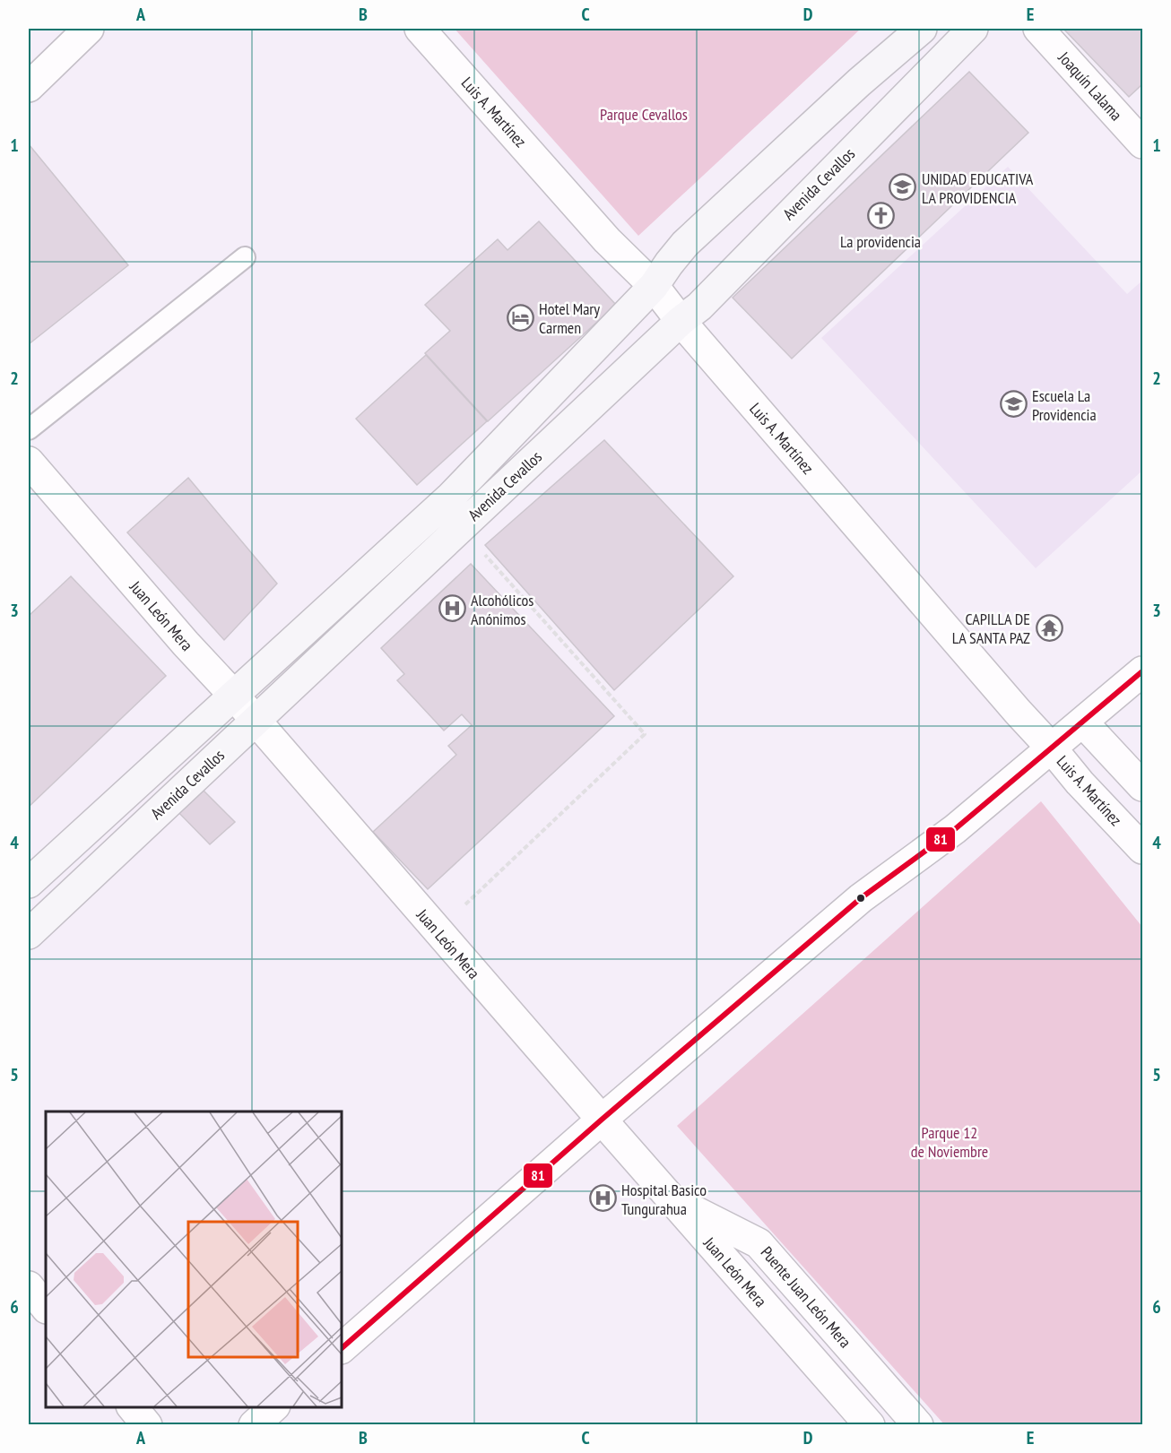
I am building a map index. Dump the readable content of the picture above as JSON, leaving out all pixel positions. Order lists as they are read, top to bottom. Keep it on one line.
{"streets":{"main road":["Avenida Cevallos"],"street":["Joaquín Lalama","Luis A. Martínez","Juan León Mera","Puente Juan León Mera"]},"crossings":[["Luis A. Martínez","Avenida Cevallos"],["Avenida Cevallos","Juan León Mera"],["Juan León Mera","Puente Juan León Mera"]],"parks":["Parque Cevallos","Parque 12 de Noviembre"],"places":{"school or university":["UNIDAD EDUCATIVA LA PROVIDENCIA","Escuela La Providencia"],"church":["La providencia"],"hotel":["Hotel Mary Carmen"],"hospital":["Alcohólicos Anónimos","Hospital Basico Tungurahua"],"temple":["CAPILLA DE LA SANTA PAZ"]},"lines":["transit line 81"],"grid":{"columns":["A","B","C","D","E"],"rows":["1","2","3","4","5","6"]}}
